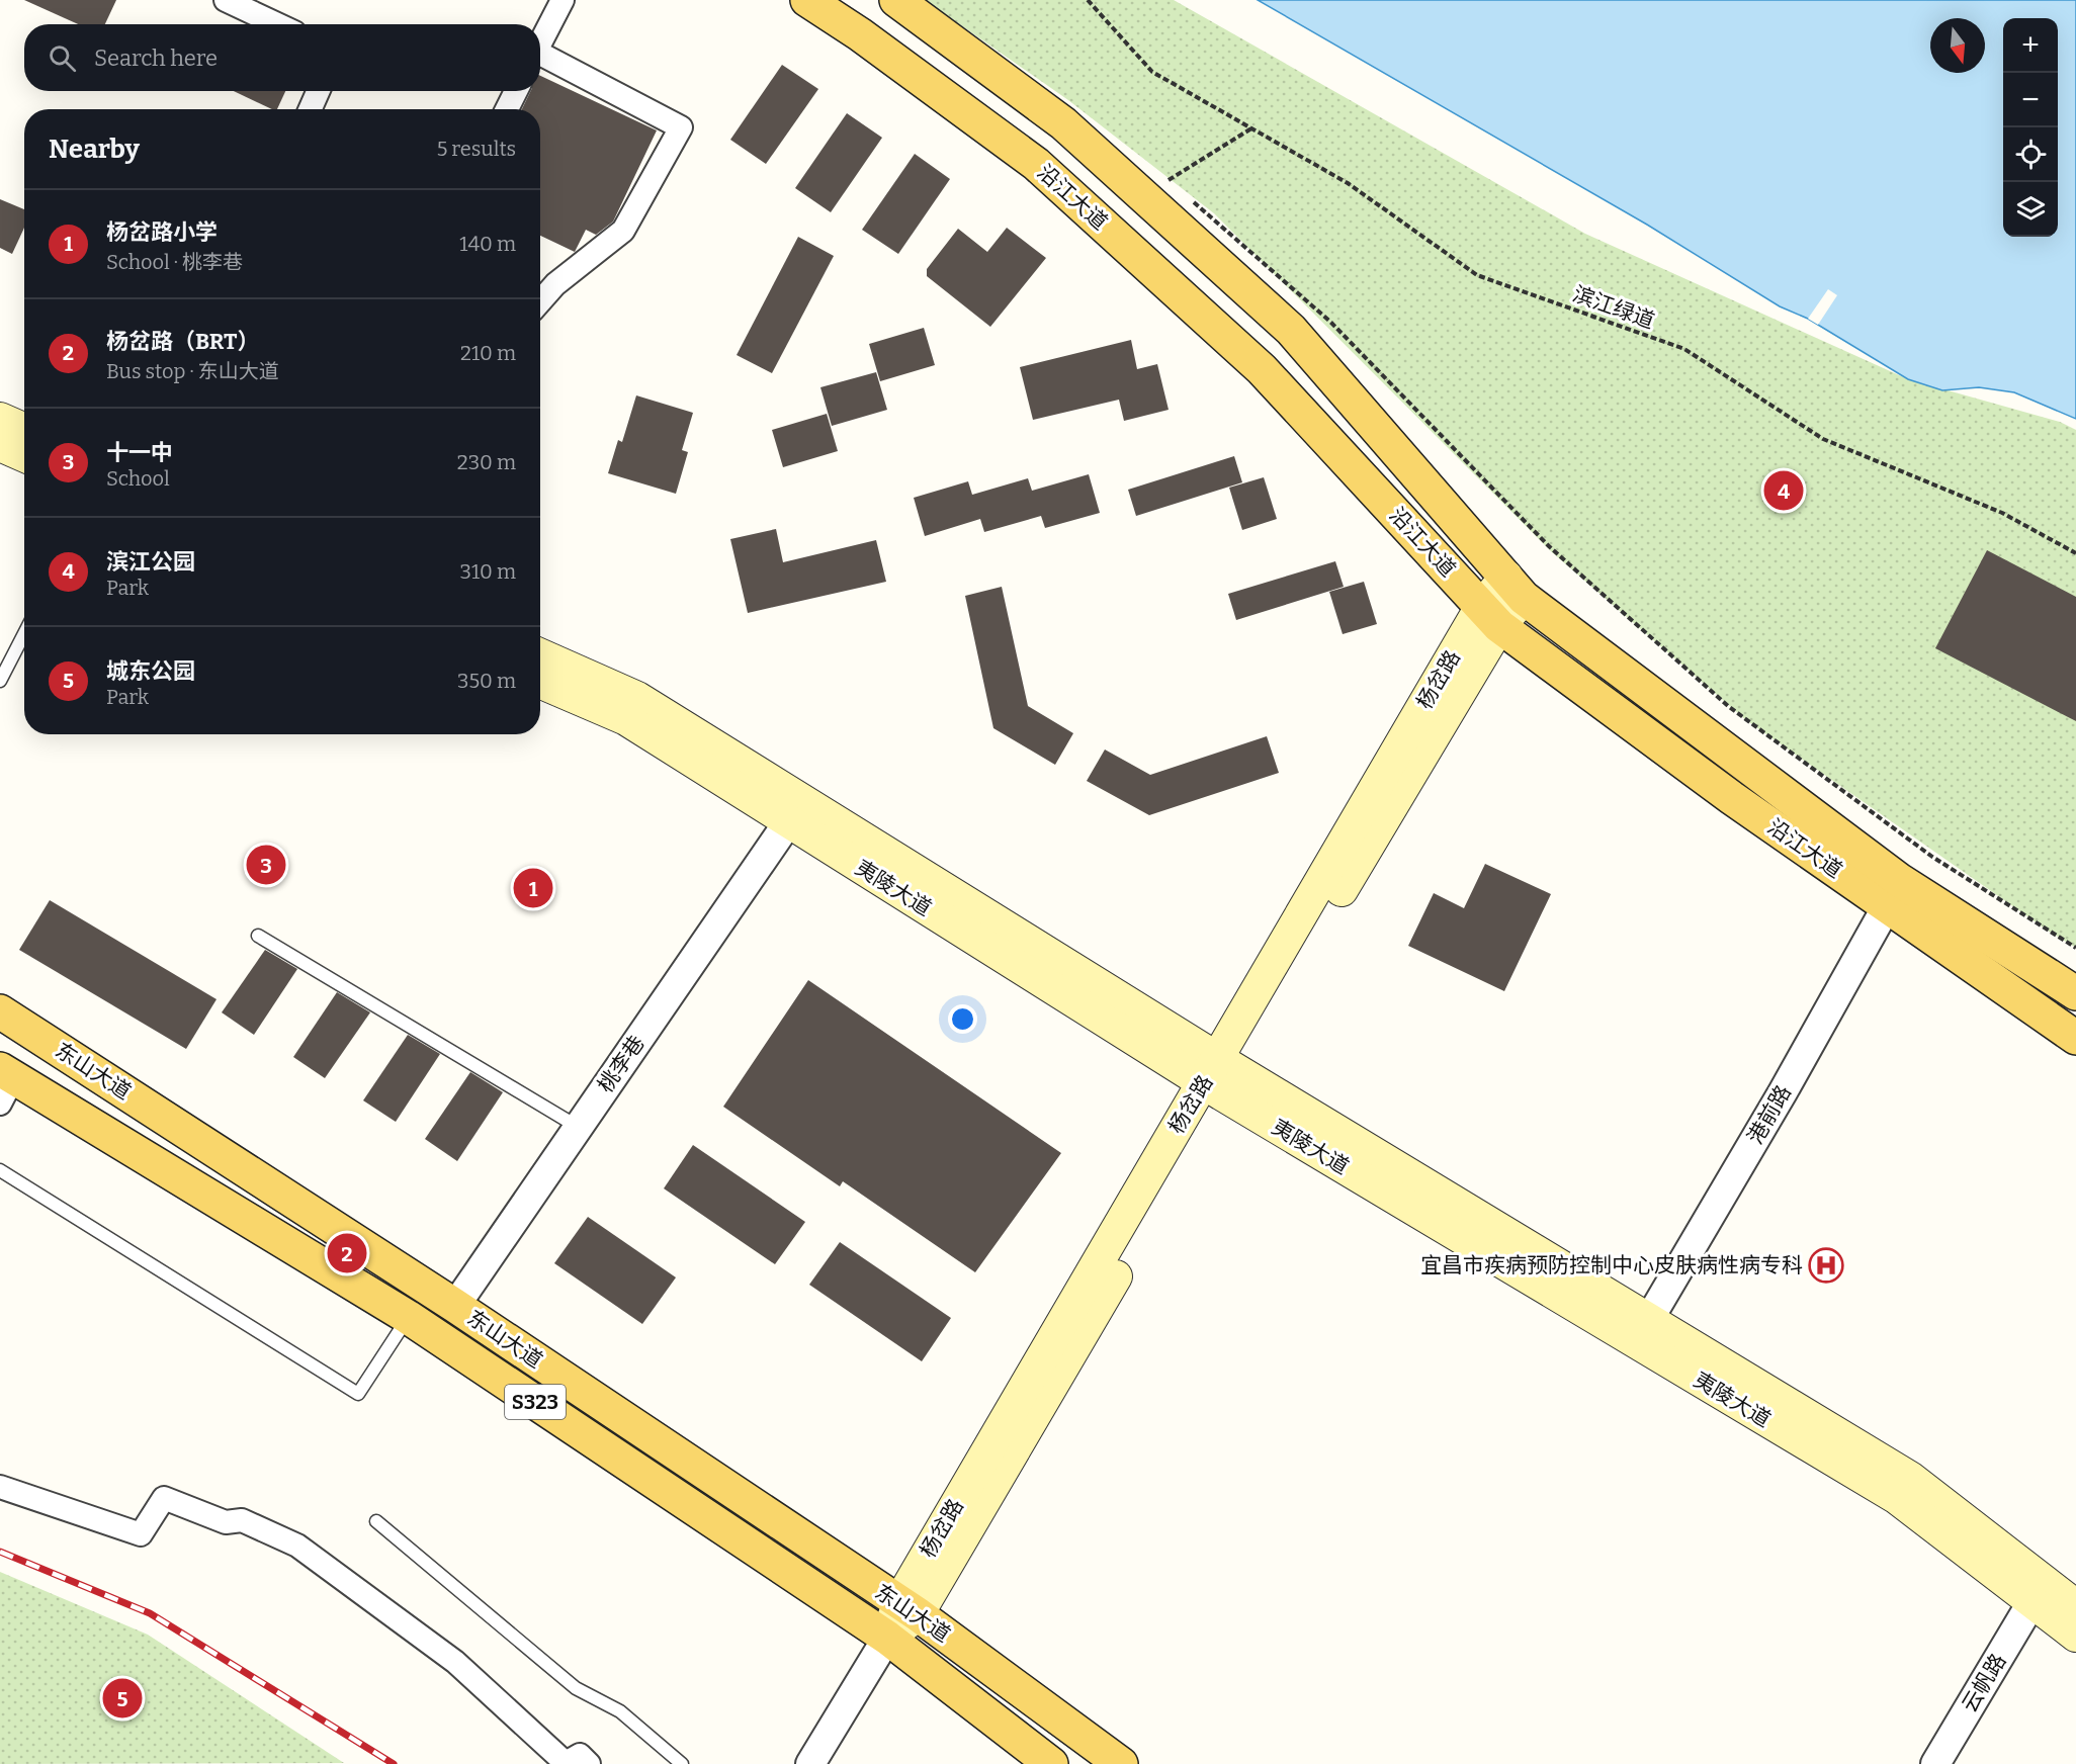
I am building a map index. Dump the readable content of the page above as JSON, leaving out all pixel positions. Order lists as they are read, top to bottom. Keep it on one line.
{"streets":{"main road":["沿江大道","杨岔路","夷陵大道","东山大道","S323"],"street":["桃李巷","港前路","云帆路"],"path":["滨江绿道"]},"crossings":[["沿江大道","杨岔路"],["沿江大道","港前路"],["杨岔路","夷陵大道"],["杨岔路","东山大道"],["夷陵大道","桃李巷"],["夷陵大道","港前路"],["夷陵大道","云帆路"],["桃李巷","东山大道"]],"places":{"hospital":["宜昌市疾病预防控制中心皮肤病性病专科"]},"north":"bottom","page":{"map_buttons":["+","−"],"search":"Search here","heading":["Nearby","5 results"],"list":[{"mark":"1","name":"杨岔路小学","note":"School · 桃李巷","value":"140 m"},{"mark":"2","name":"杨岔路（BRT）","note":"Bus stop · 东山大道","value":"210 m"},{"mark":"3","name":"十一中","note":"School","value":"230 m"},{"mark":"4","name":"滨江公园","note":"Park","value":"310 m"},{"mark":"5","name":"城东公园","note":"Park","value":"350 m"}],"pins":["4","3","1","2","5"]}}
